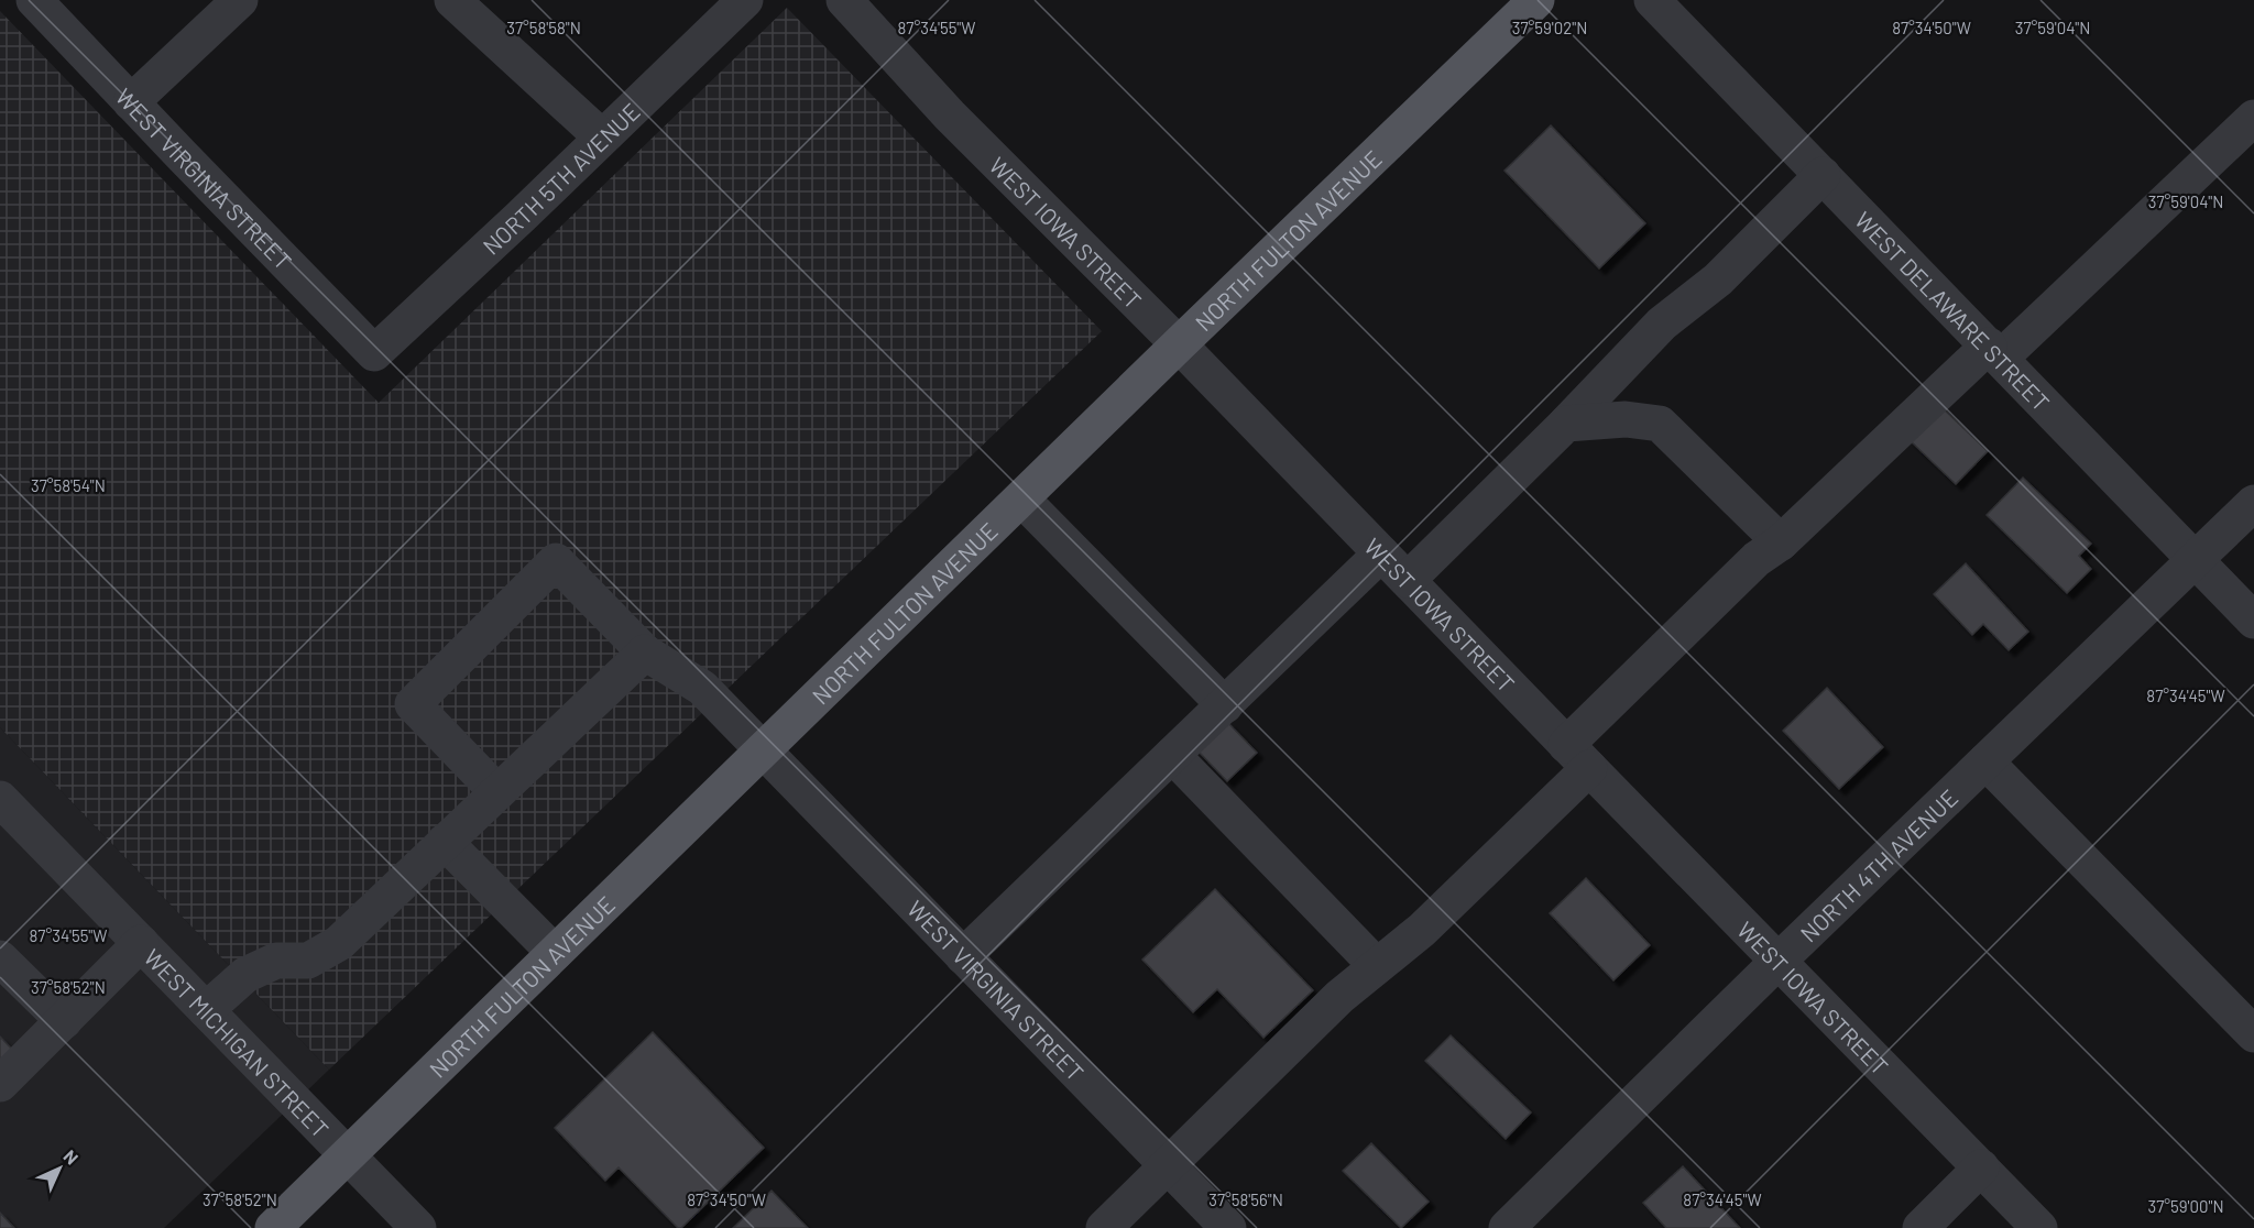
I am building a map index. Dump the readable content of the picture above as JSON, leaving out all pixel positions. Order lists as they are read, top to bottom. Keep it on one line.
{"streets":{"main road":["NORTH FULTON AVENUE"],"street":["WEST VIRGINIA STREET","NORTH 5TH AVENUE","WEST IOWA STREET","WEST DELAWARE STREET","NORTH 4TH AVENUE","WEST MICHIGAN STREET"]},"crossings":[["WEST VIRGINIA STREET","NORTH 5TH AVENUE"],["WEST VIRGINIA STREET","NORTH FULTON AVENUE"],["WEST IOWA STREET","NORTH FULTON AVENUE"],["WEST IOWA STREET","NORTH 4TH AVENUE"],["NORTH FULTON AVENUE","WEST MICHIGAN STREET"],["WEST DELAWARE STREET","NORTH 4TH AVENUE"]],"north":"top right","coordinates":["37°59'04\"N","37°58'58\"N","87°34'55\"W","37°59'02\"N","87°34'50\"W","37°58'54\"N","87°34'45\"W","37°58'52\"N","37°58'56\"N","37°59'00\"N"]}
